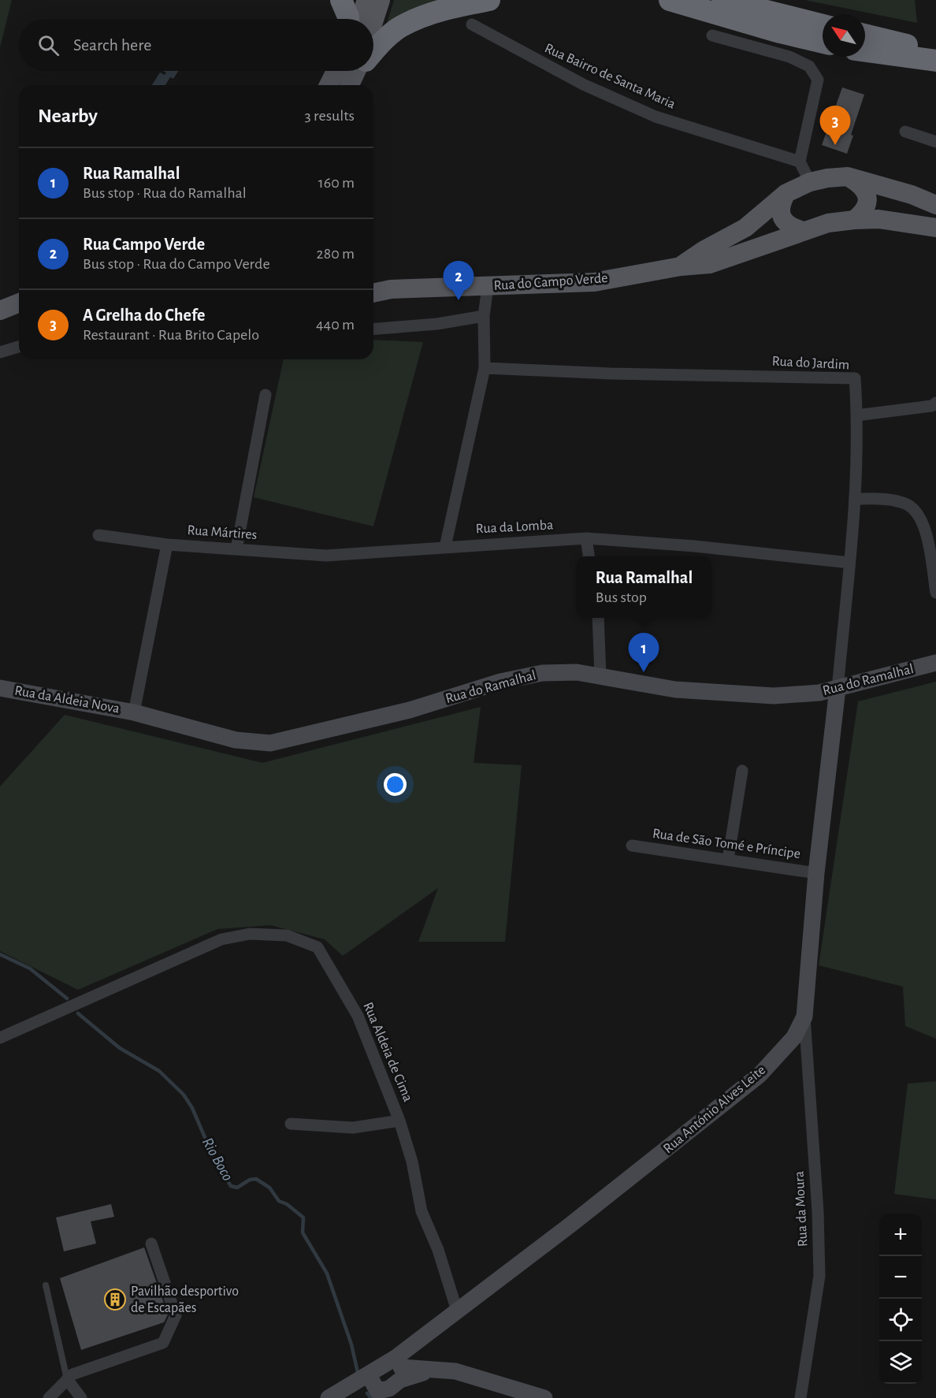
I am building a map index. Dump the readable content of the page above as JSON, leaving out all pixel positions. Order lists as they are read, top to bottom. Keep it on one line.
{"streets":{"main road":["Rua do Campo Verde"],"street":["Rua Bairro de Santa Maria","Rua do Jardim","Rua da Lomba","Rua Mártires","Rua do Ramalhal","Rua da Aldeia Nova","Rua de São Tomé e Príncipe","Rua Aldeia de Cima","Rua António Alves Leite","Rua da Moura"]},"crossings":[["Rua do Jardim","Rua da Lomba"],["Rua do Jardim","Rua do Ramalhal"],["Rua do Jardim","Rua António Alves Leite"],["Rua da Lomba","Rua Mártires"],["Rua Mártires","Rua do Ramalhal"],["Rua Mártires","Rua da Aldeia Nova"],["Rua do Ramalhal","Rua da Aldeia Nova"],["Rua do Ramalhal","Rua António Alves Leite"],["Rua de São Tomé e Príncipe","Rua António Alves Leite"],["Rua Aldeia de Cima","Rua António Alves Leite"],["Rua António Alves Leite","Rua da Moura"]],"water":["Rio Boco"],"places":{"building":["Pavilhão desportivo de Escapães"]},"north":"top left","page":{"search":"Search here","heading":["Nearby","3 results"],"pins":["3","2","1"],"list":[{"mark":"1","name":"Rua Ramalhal","note":"Bus stop · Rua do Ramalhal","value":"160 m"},{"mark":"2","name":"Rua Campo Verde","note":"Bus stop · Rua do Campo Verde","value":"280 m"},{"mark":"3","name":"A Grelha do Chefe","note":"Restaurant · Rua Brito Capelo","value":"440 m"}],"popup":["Rua Ramalhal","Bus stop"],"map_buttons":["+","−"]}}
